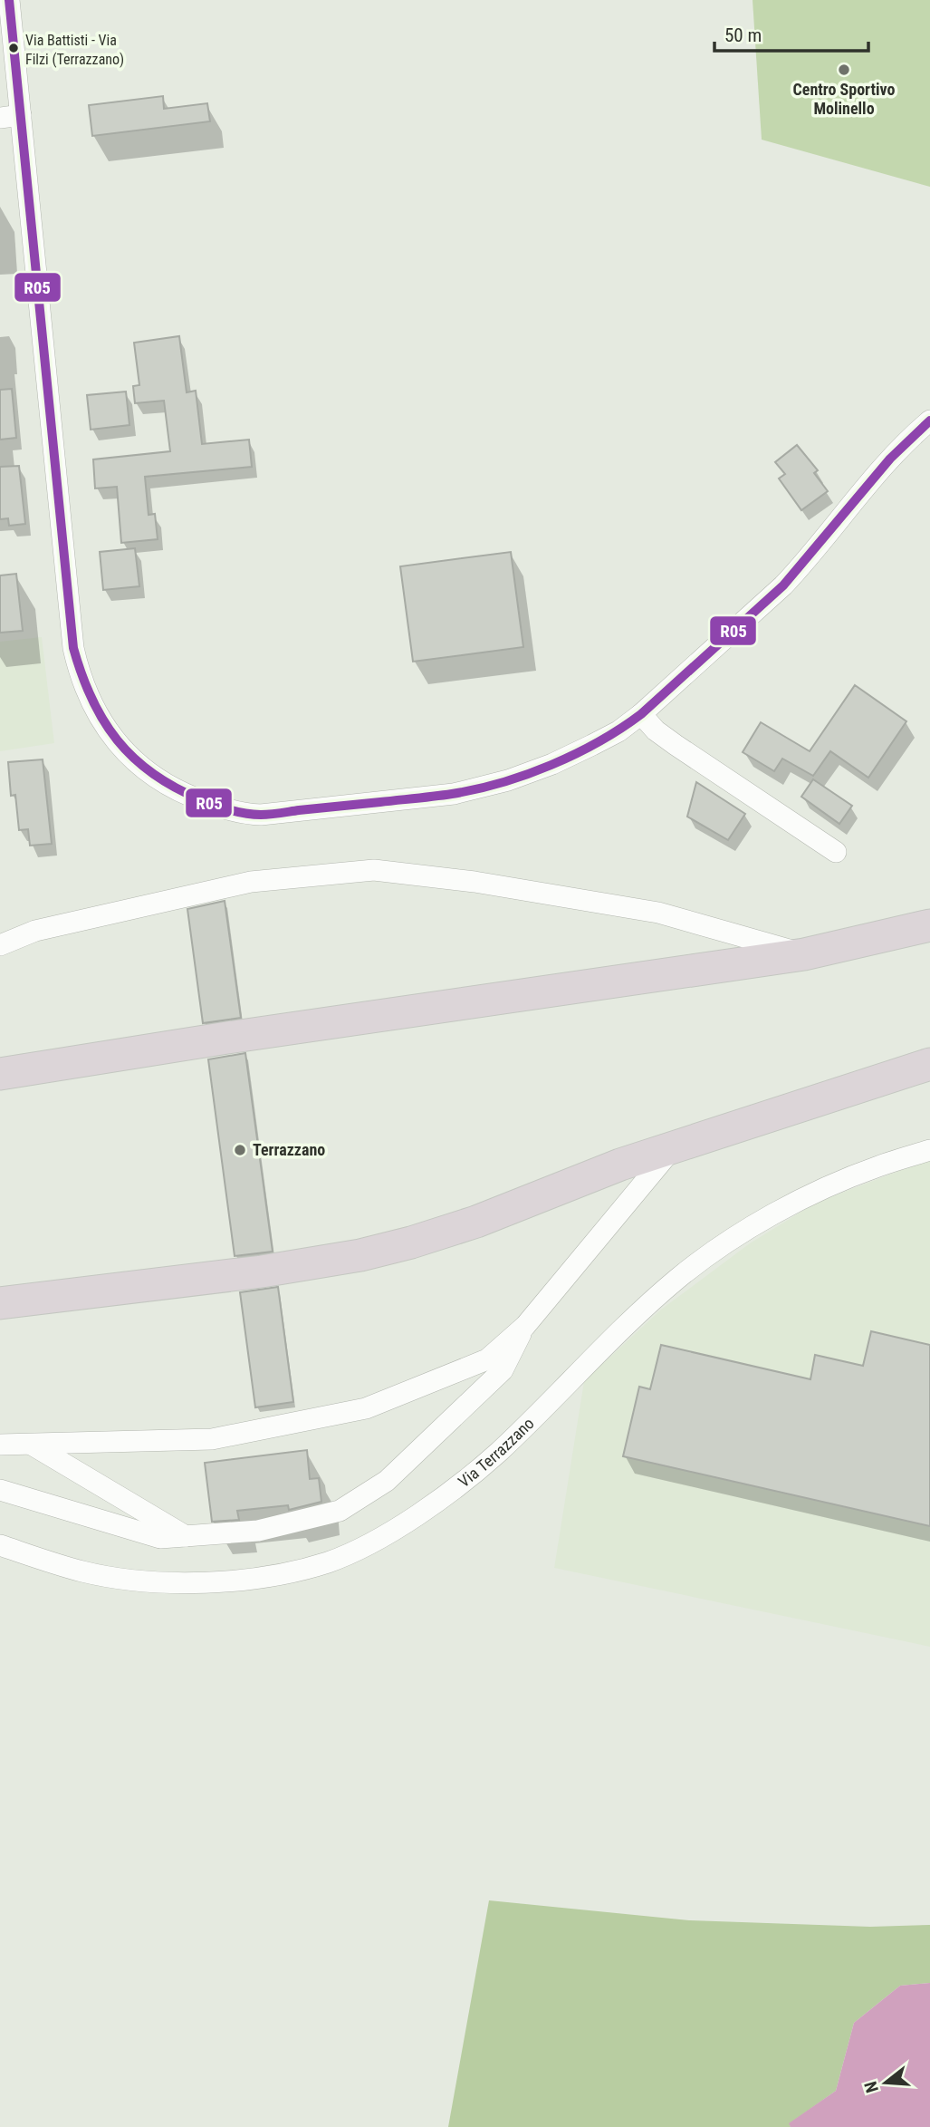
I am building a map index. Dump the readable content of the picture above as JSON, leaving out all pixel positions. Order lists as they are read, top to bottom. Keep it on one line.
{"streets":{"street":["Via Terrazzano"]},"places":["Via Battisti - Via Filzi (Terrazzano)","Centro Sportivo Molinello","Terrazzano"],"lines":["transit line R05"],"scale_bar":"50 m","north":"left"}
